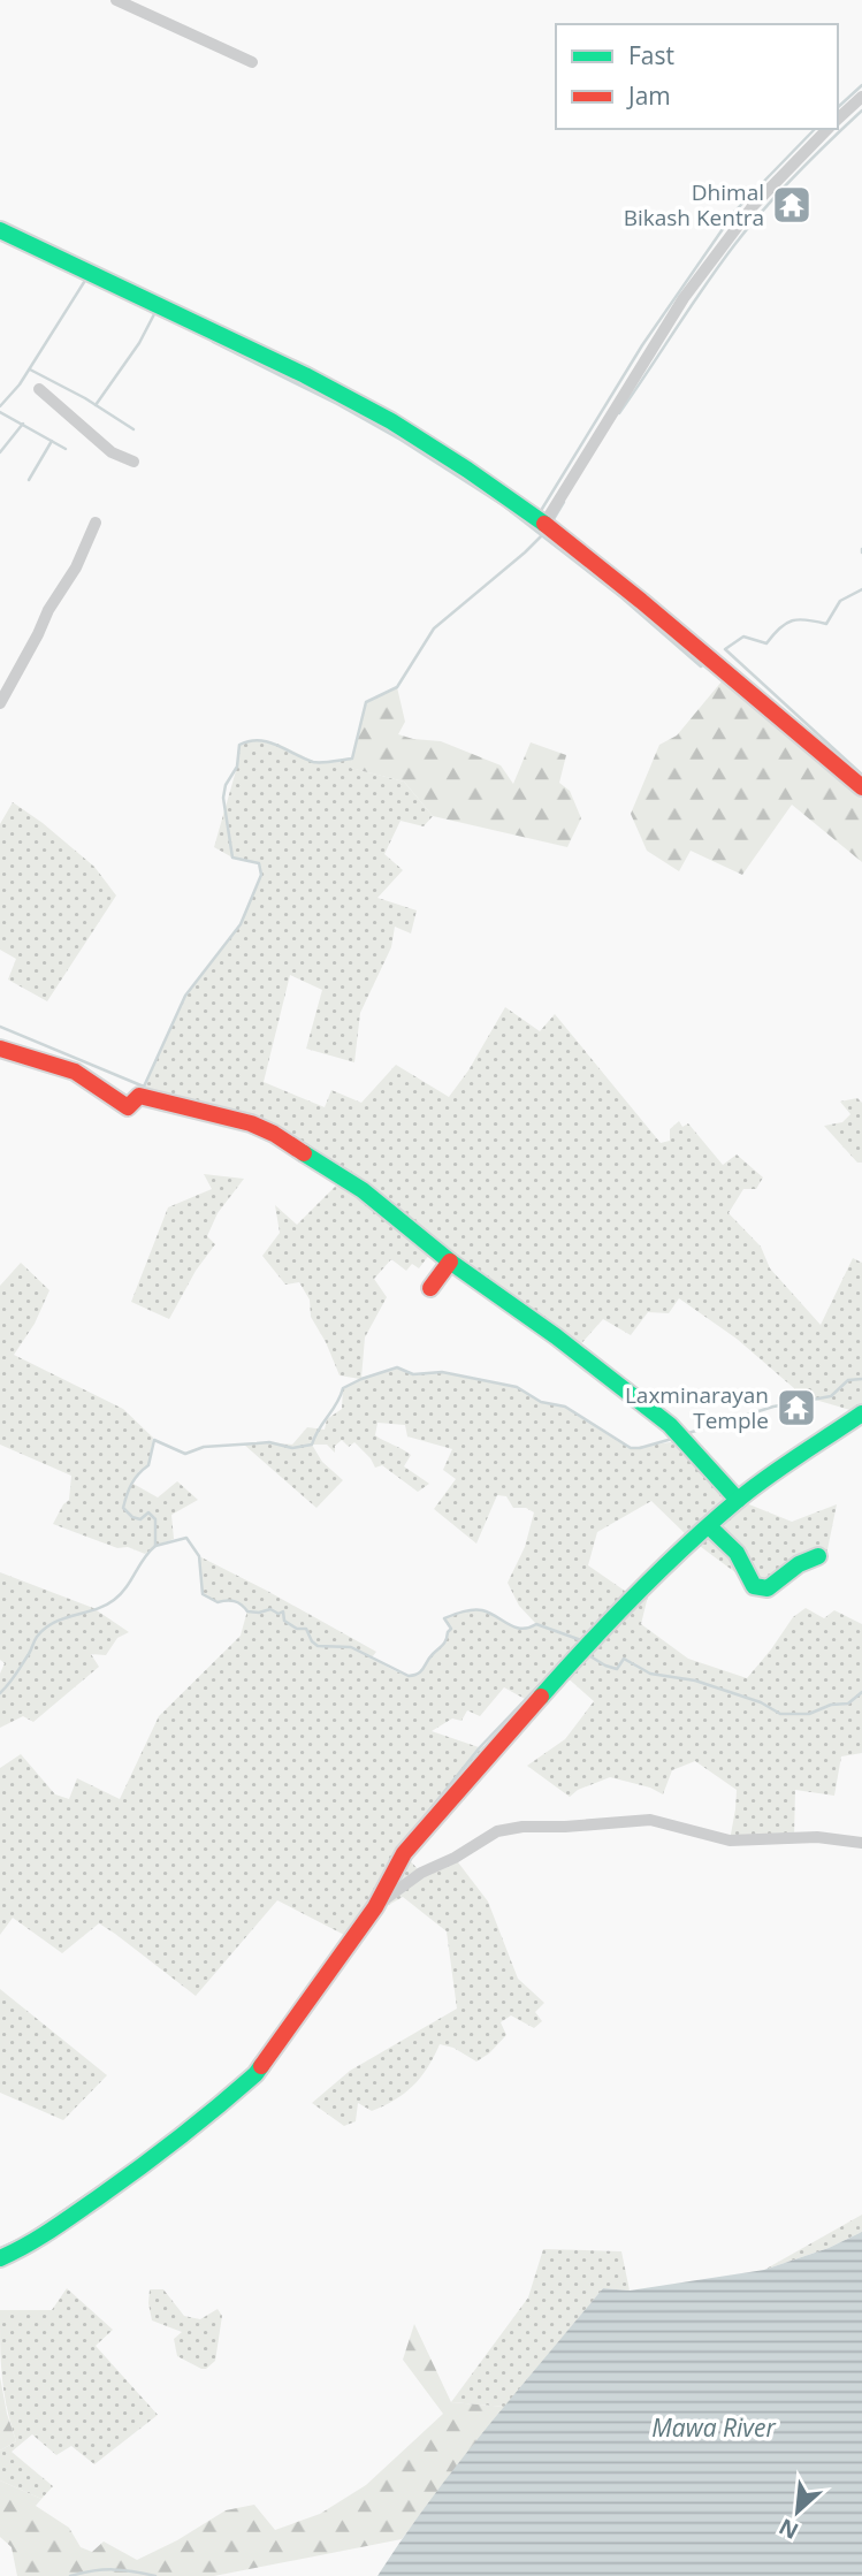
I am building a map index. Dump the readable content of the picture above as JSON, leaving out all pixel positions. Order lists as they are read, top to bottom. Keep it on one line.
{"water":["Mawa River"],"places":{"temple":["Dhimal Bikash Kentra","Laxminarayan Temple"]},"legend":["Fast","Jam"],"north":"bottom left"}
